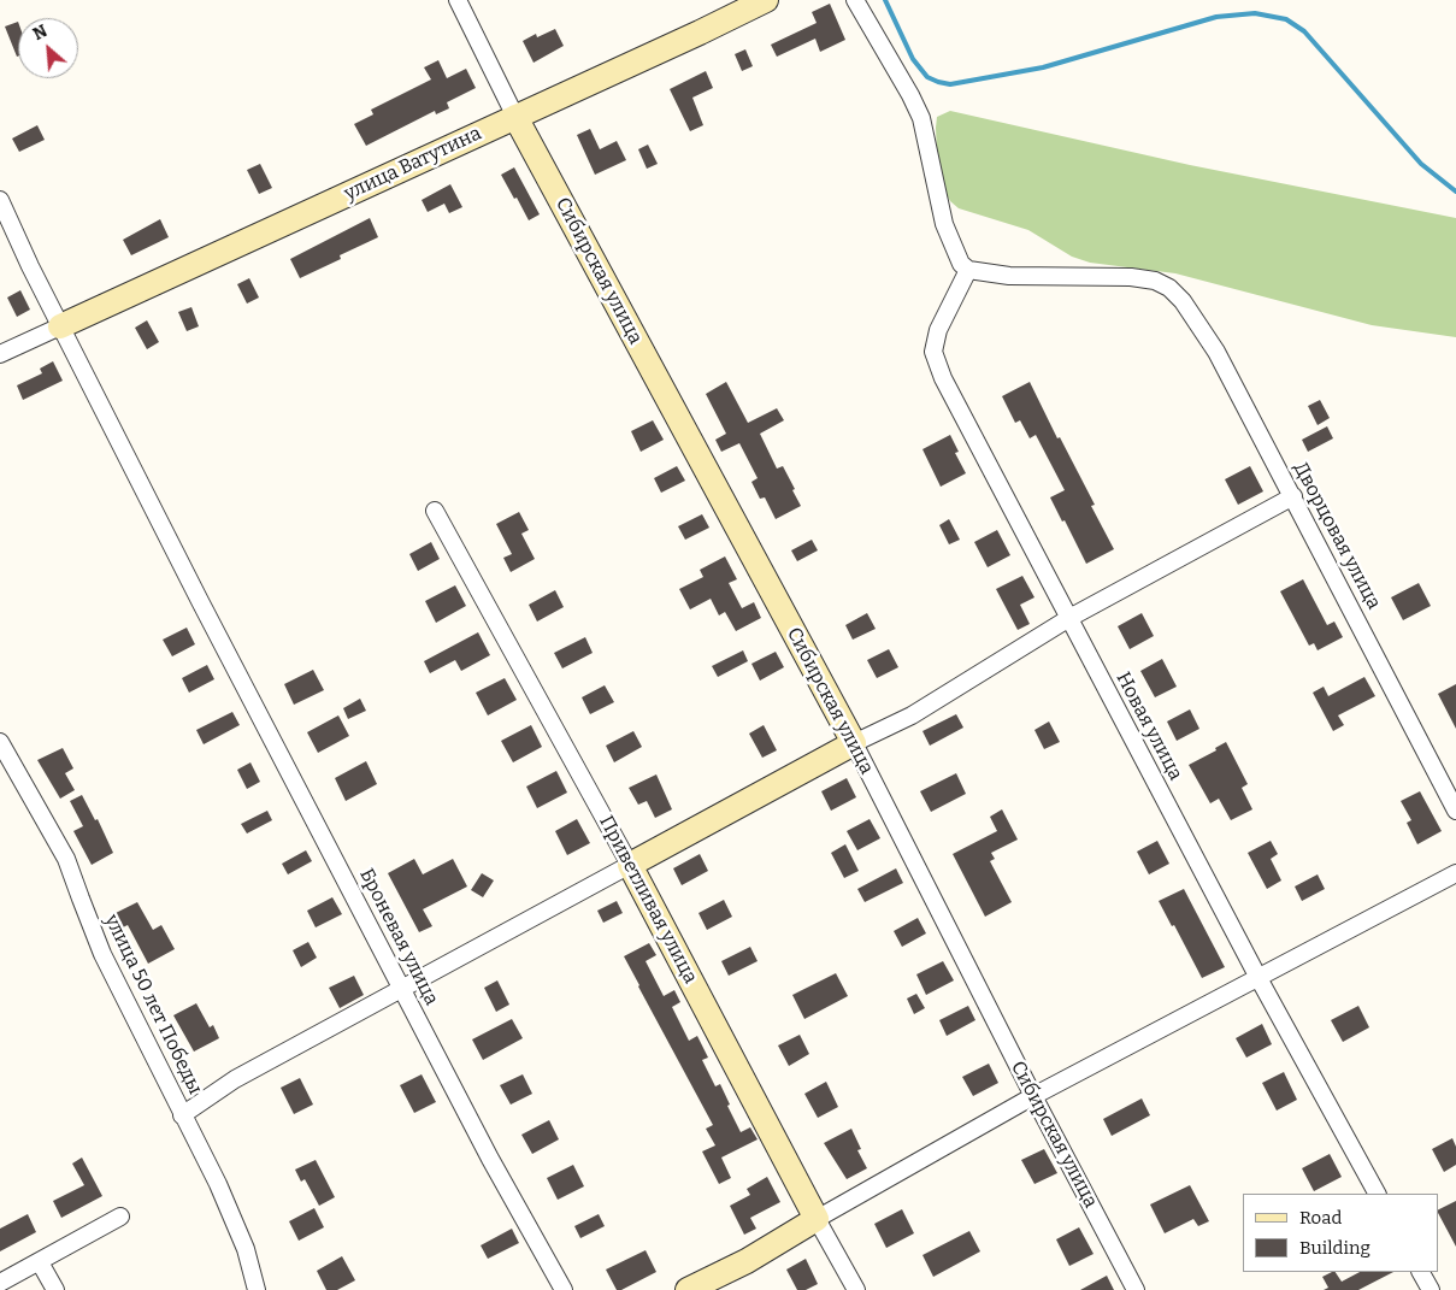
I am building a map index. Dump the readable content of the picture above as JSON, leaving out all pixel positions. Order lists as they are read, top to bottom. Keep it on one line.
{"streets":{"street":["улица Ватутина","Сибирская улица","Дворцовая улица","Новая улица","Приветливая улица","Броневая улица","улица 50 лет Победы"]},"crossings":[["улица Ватутина","Сибирская улица"],["улица Ватутина","Броневая улица"],["Дворцовая улица","Новая улица"]],"legend":["Road","Building"],"north":"top left"}
